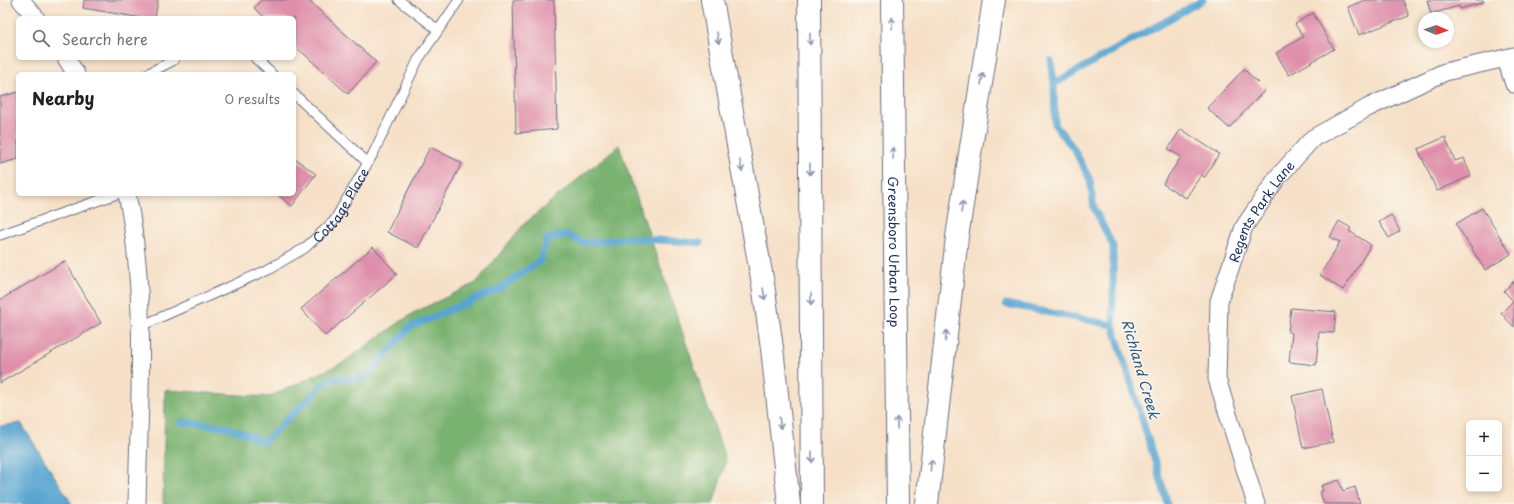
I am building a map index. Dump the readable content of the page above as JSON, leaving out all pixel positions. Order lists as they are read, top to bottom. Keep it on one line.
{"streets":{"highway":["Greensboro Urban Loop"],"street":["Regents Park Lane"],"lane":["Cottage Place"]},"water":["Richland Creek"],"north":"right","page":{"search":"Search here","heading":["Nearby","0 results"],"map_buttons":["+","−"]}}
